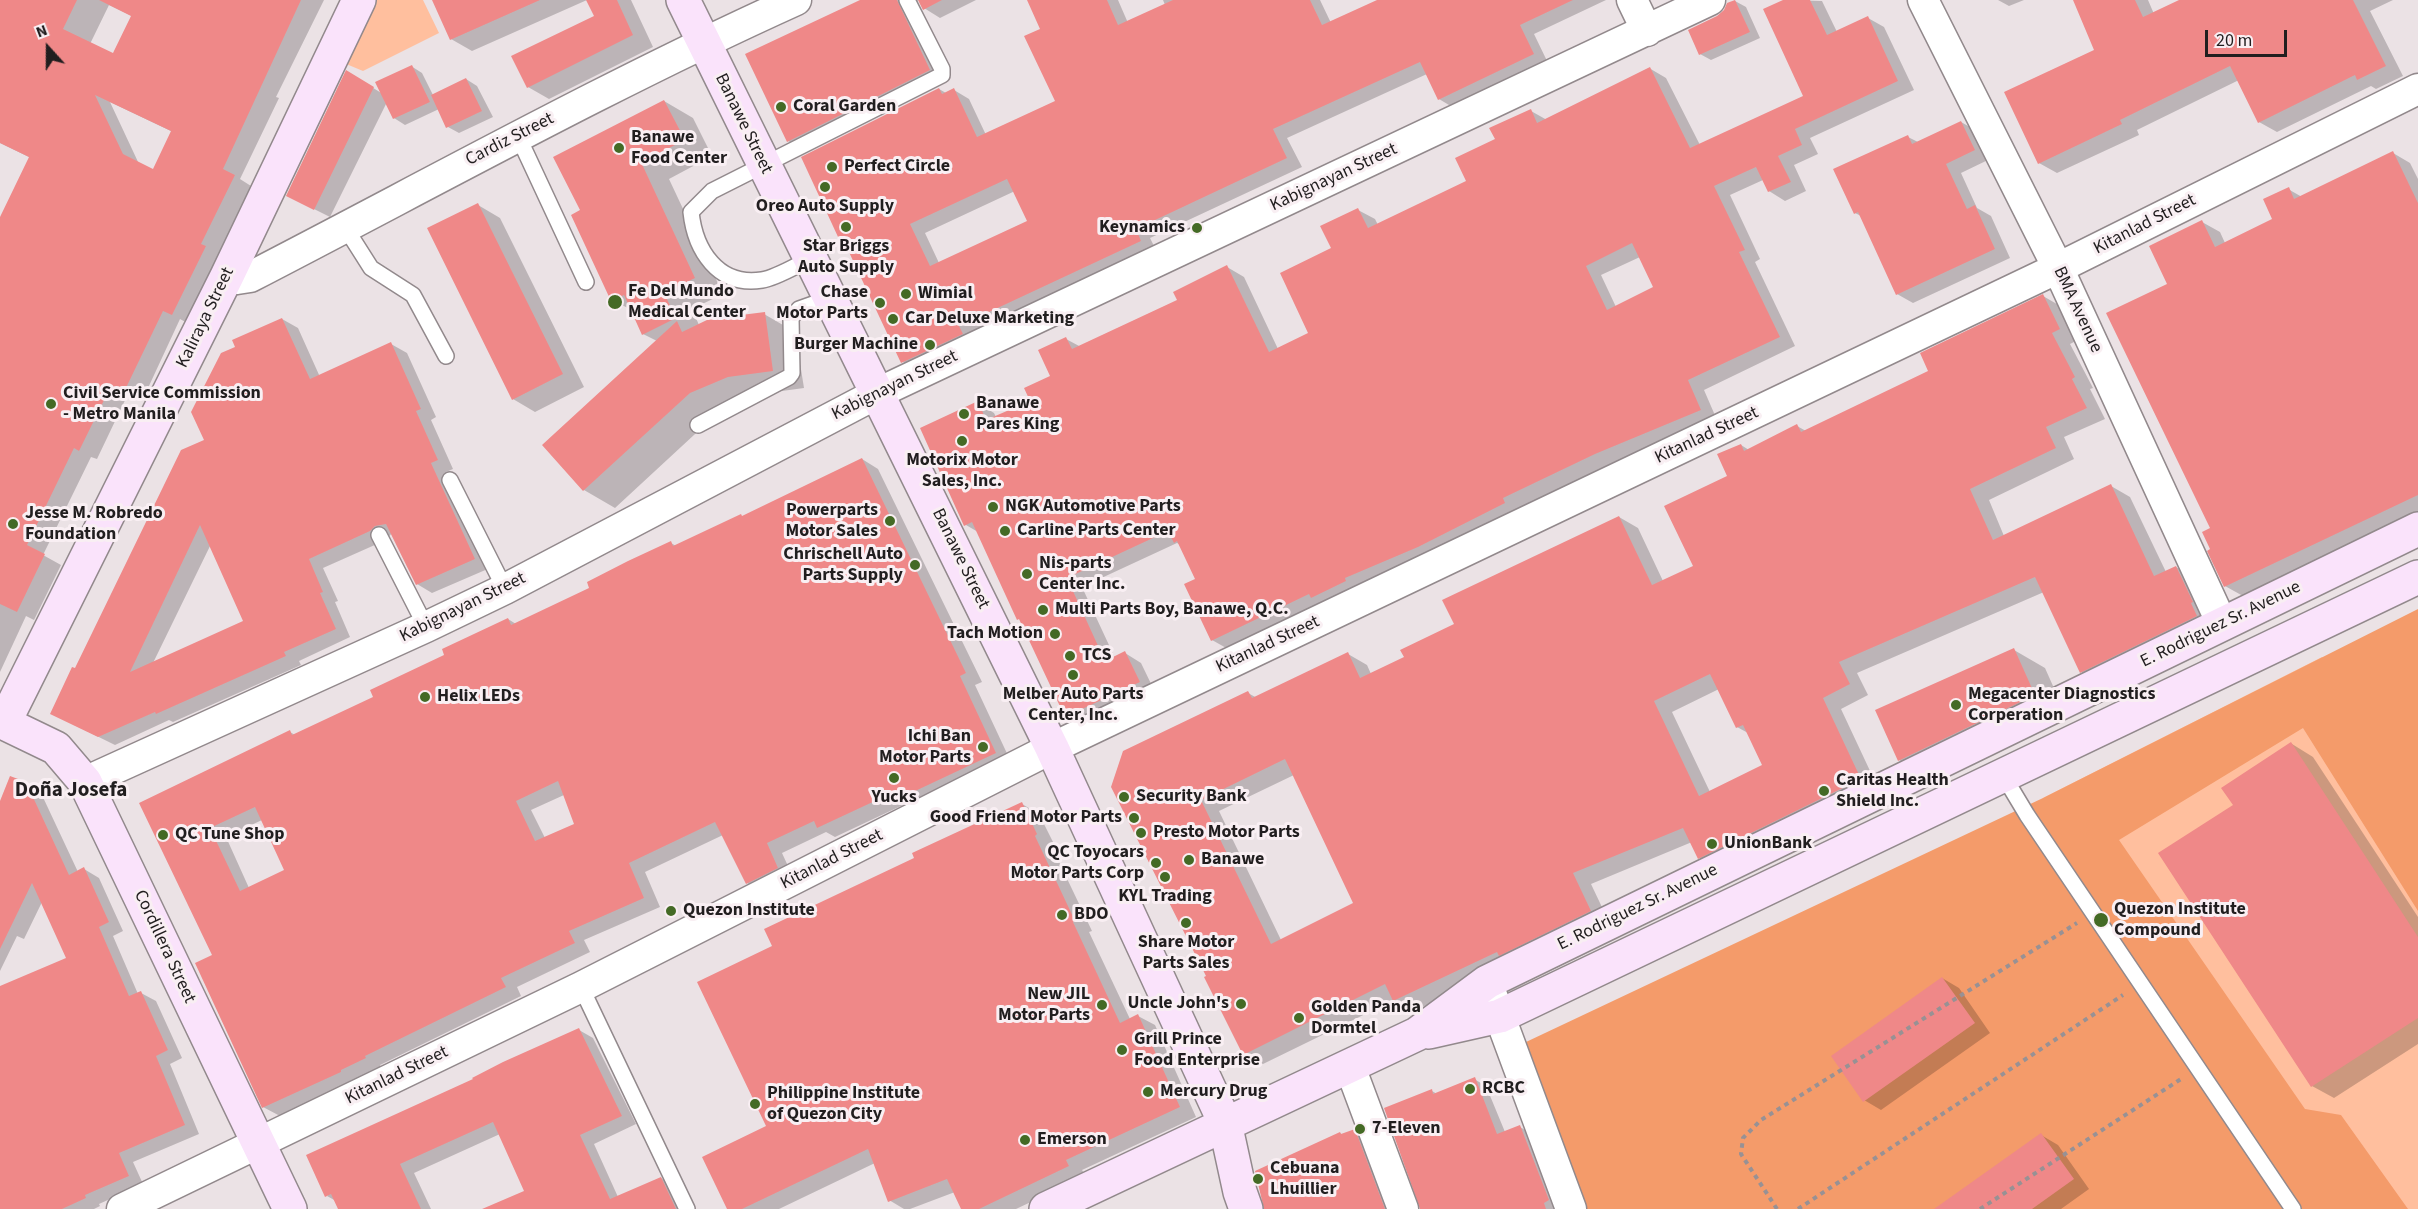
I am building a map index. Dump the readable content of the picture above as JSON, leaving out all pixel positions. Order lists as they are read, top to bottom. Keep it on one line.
{"streets":{"main road":["Banawe Street","Kaliraya Street","E. Rodriguez Sr. Avenue","Cordillera Street"],"street":["Cardiz Street","Kabignayan Street","Kitanlad Street","BMA Avenue"]},"crossings":[["Banawe Street","Cardiz Street"],["Banawe Street","Kabignayan Street"],["Banawe Street","Kitanlad Street"],["Banawe Street","E. Rodriguez Sr. Avenue"],["Cardiz Street","Kaliraya Street"],["Kabignayan Street","Cordillera Street"],["Kitanlad Street","BMA Avenue"],["Kitanlad Street","Cordillera Street"],["BMA Avenue","E. Rodriguez Sr. Avenue"],["Kaliraya Street","Cordillera Street"]],"districts":["Doña Josefa"],"places":["Coral Garden","Banawe Food Center","Perfect Circle","Oreo Auto Supply","Star Briggs Auto Supply","Keynamics","Wimial","Fe Del Mundo Medical Center","Chase Motor Parts","Car Deluxe Marketing","Burger Machine","Civil Service Commission - Metro Manila","Banawe Pares King","Motorix Motor Sales, Inc.","NGK Automotive Parts","Powerparts Motor Sales","Jesse M. Robredo Foundation","Carline Parts Center","Chrischell Auto Parts Supply","Nis-parts Center Inc.","Multi Parts Boy, Banawe, Q.C.","Tach Motion","TCS","Melber Auto Parts Center, Inc.","Helix LEDs","Megacenter Diagnostics Corperation","Ichi Ban Motor Parts","Yucks","Caritas Health Shield Inc.","Security Bank","Good Friend Motor Parts","Presto Motor Parts","QC Tune Shop","UnionBank","Banawe","QC Toyocars Motor Parts Corp","KYL Trading","Quezon Institute","BDO","Quezon Institute Compound","Share Motor Parts Sales","Uncle John's","New JIL Motor Parts","Golden Panda Dormtel","Grill Prince Food Enterprise","RCBC","Mercury Drug","Philippine Institute of Quezon City","7-Eleven","Emerson","Cebuana Lhuillier"],"scale_bar":"20 m","north":"top"}
